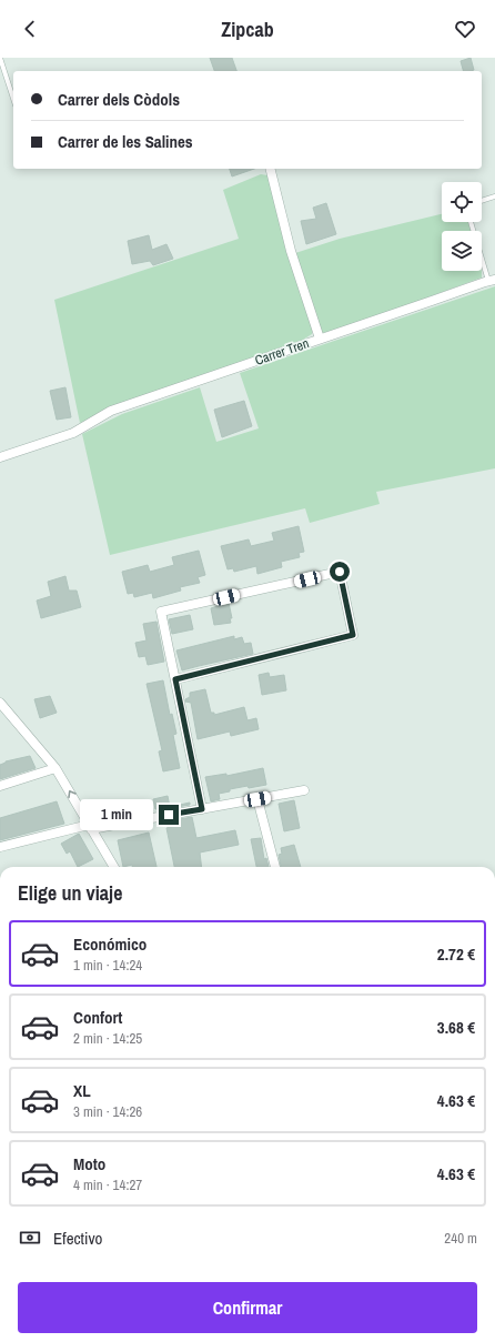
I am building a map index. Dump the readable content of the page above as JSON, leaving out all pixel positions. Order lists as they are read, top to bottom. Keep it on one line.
{"streets":{"street":["Carrer Tren"]},"page":{"header":"Zipcab","banner":["Carrer dels Còdols","Carrer de les Salines"],"bubble":"1 min","heading":"Elige un viaje","list":[{"name":"Económico","note":"1 min · 14:24","value":"2.72 €"},{"name":"Confort","note":"2 min · 14:25","value":"3.68 €"},{"name":"XL","note":"3 min · 14:26","value":"4.63 €"},{"name":"Moto","note":"4 min · 14:27","value":"4.63 €"}],"pay":["Efectivo","240 m"],"buttons":"Confirmar"}}
